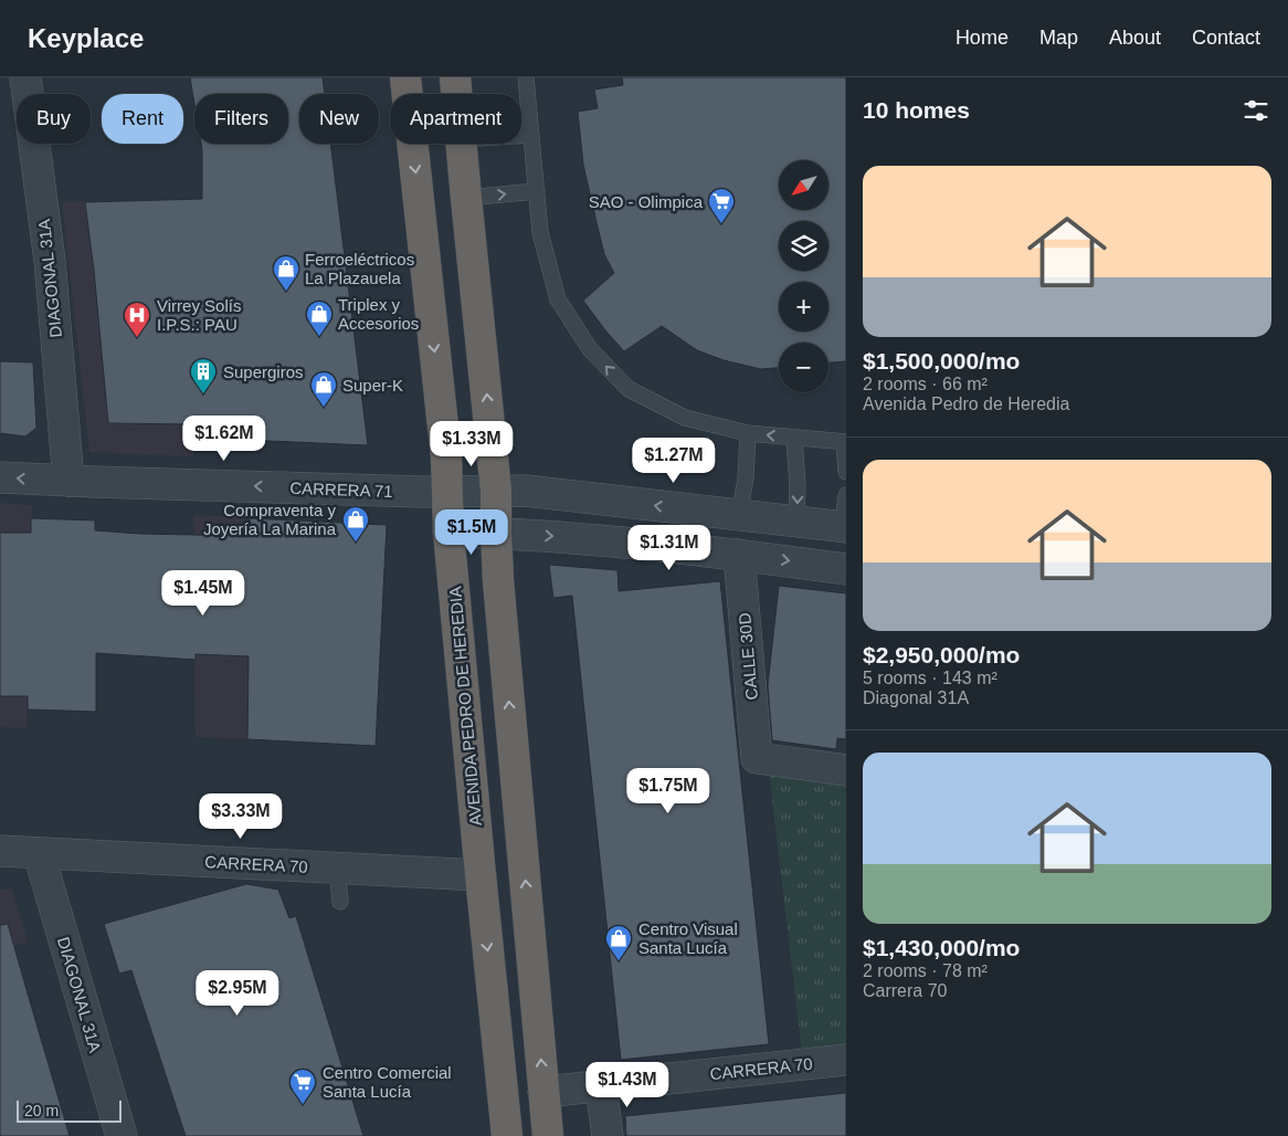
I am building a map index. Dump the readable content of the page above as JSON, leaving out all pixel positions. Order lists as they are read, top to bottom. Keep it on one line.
{"streets":{"highway":["AVENIDA PEDRO DE HEREDIA"],"street":["DIAGONAL 31A","CARRERA 71","CALLE 30D","CARRERA 70"]},"crossings":[["DIAGONAL 31A","CARRERA 71"],["DIAGONAL 31A","CARRERA 70"],["CARRERA 71","AVENIDA PEDRO DE HEREDIA"],["AVENIDA PEDRO DE HEREDIA","CARRERA 70"]],"places":{"supermarket":["SAO - Olimpica","Centro Comercial Santa Lucía"],"shop":["Ferroeléctricos La Plazauela","Triplex y Accesorios","Super-K","Compraventa y Joyería La Marina","Centro Visual Santa Lucía"],"hospital":["Virrey Solís I.P.S.: PAU"],"building":["Supergiros"]},"scale_bar":"20 m","north":"bottom left","page":{"header":"Keyplace","nav":["Home","Map","About","Contact"],"heading":"10 homes","chip":["Buy","Rent","Filters","New","Apartment"],"list":[{"name":"$1,500,000/mo","note":"2 rooms · 66 m² · Avenida Pedro de Heredia"},{"name":"$2,950,000/mo","note":"5 rooms · 143 m² · Diagonal 31A"},{"name":"$1,430,000/mo","note":"2 rooms · 78 m² · Carrera 70"}],"map_buttons":["+","−"],"price":["$1.62M","$1.33M","$1.27M","$1.5M","$1.31M","$1.45M","$1.75M","$3.33M","$2.95M","$1.43M"],"scale":"20 m"}}
